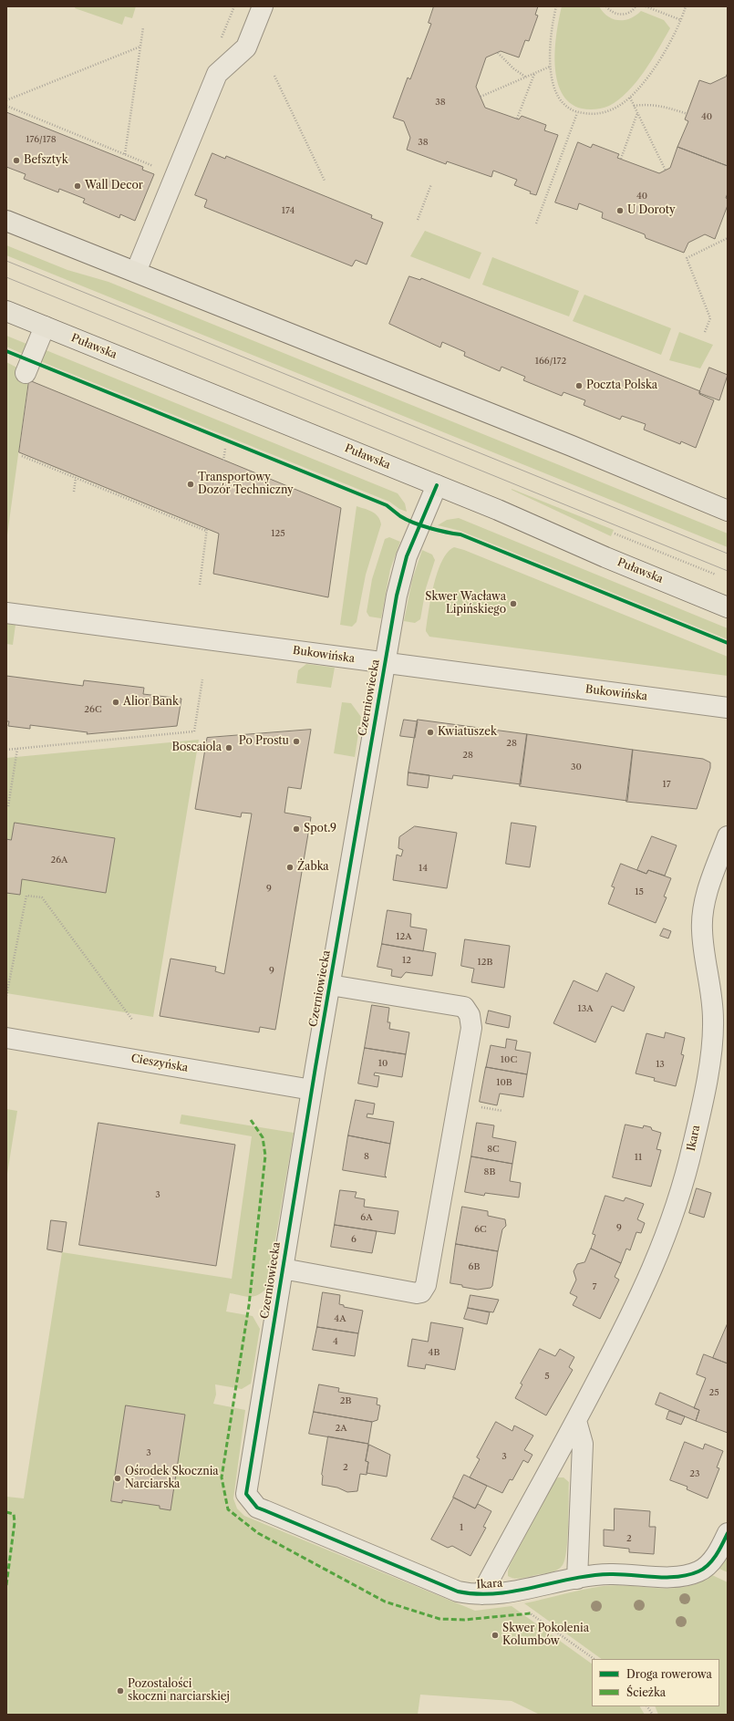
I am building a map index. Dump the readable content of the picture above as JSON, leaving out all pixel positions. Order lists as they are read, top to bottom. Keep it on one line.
{"streets":{"main road":["Puławska"],"street":["Bukowińska","Czerniowiecka","Cieszyńska","Ikara"]},"crossings":[["Puławska","Czerniowiecka"],["Bukowińska","Czerniowiecka"],["Czerniowiecka","Cieszyńska"],["Czerniowiecka","Ikara"]],"places":["Befsztyk","Wall Decor","U Doroty","Poczta Polska","Transportowy Dozór Techniczny","Skwer Wacława Lipińskiego","Alior Bank","Kwiatuszek","Po Prostu","Boscaiola","Spot.9","Żabka","Ośrodek Skocznia Narciarska","Skwer Pokolenia Kolumbów","Pozostalości skoczni narciarskiej"],"house_numbers":["38","40","176/178","38","40","174","166/172","125","26C","28","28","30","17","26A","14","9","15","12A","12","12B","9","13A","10C","10","13","10B","8C","8","11","8B","3","6A","9","6C","6","6B","7","4A","4","4B","5","25","2B","2A","3","3","2","23","1","2"],"legend":["Droga rowerowa","Ścieżka"]}
